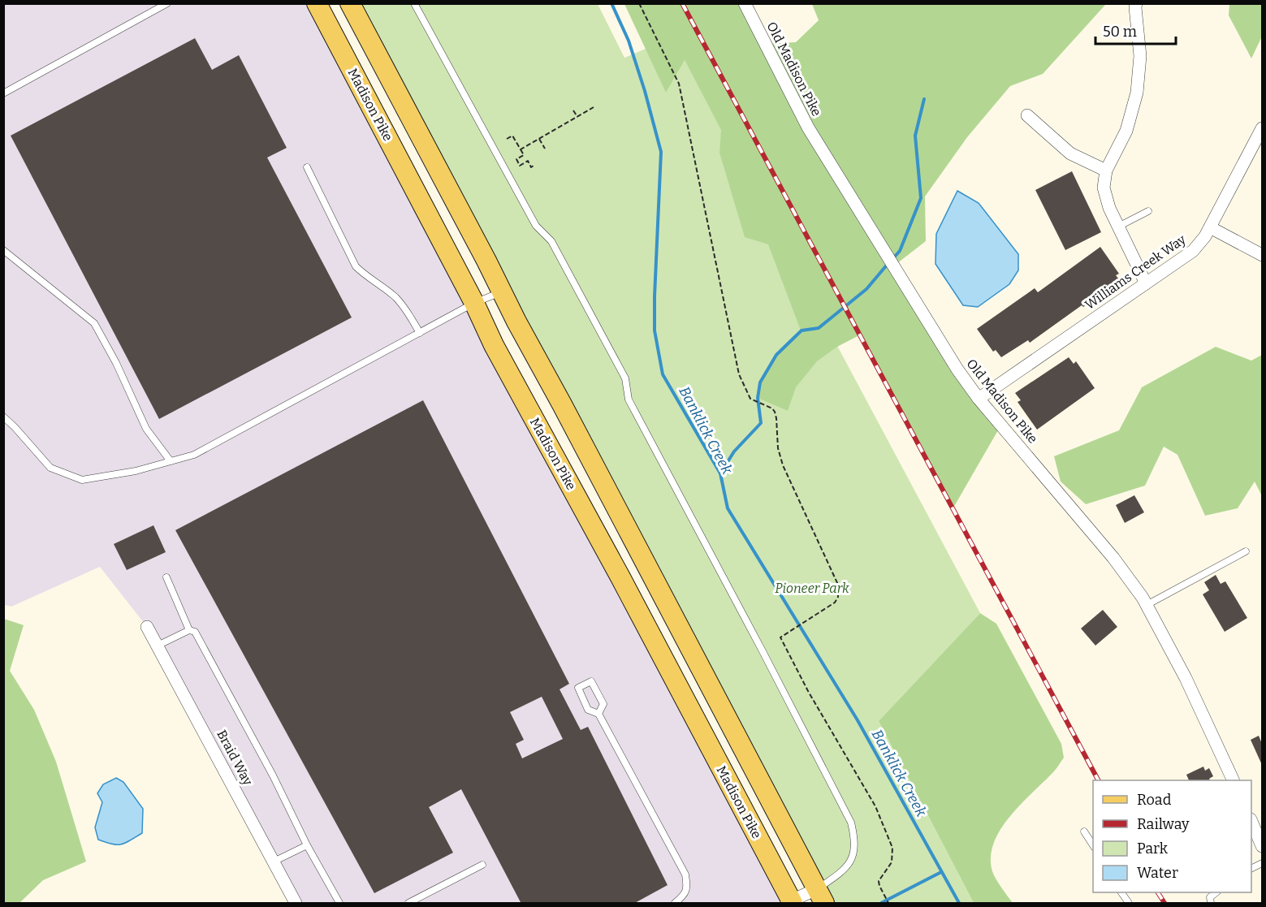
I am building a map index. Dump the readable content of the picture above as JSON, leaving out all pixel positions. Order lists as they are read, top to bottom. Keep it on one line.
{"streets":{"main road":["Madison Pike"],"street":["Old Madison Pike","Williams Creek Way","Braid Way"]},"crossings":[["Old Madison Pike","Williams Creek Way"]],"water":["Banklick Creek"],"parks":["Pioneer Park"],"legend":["Road","Railway","Park","Water"],"scale_bar":"50 m"}
